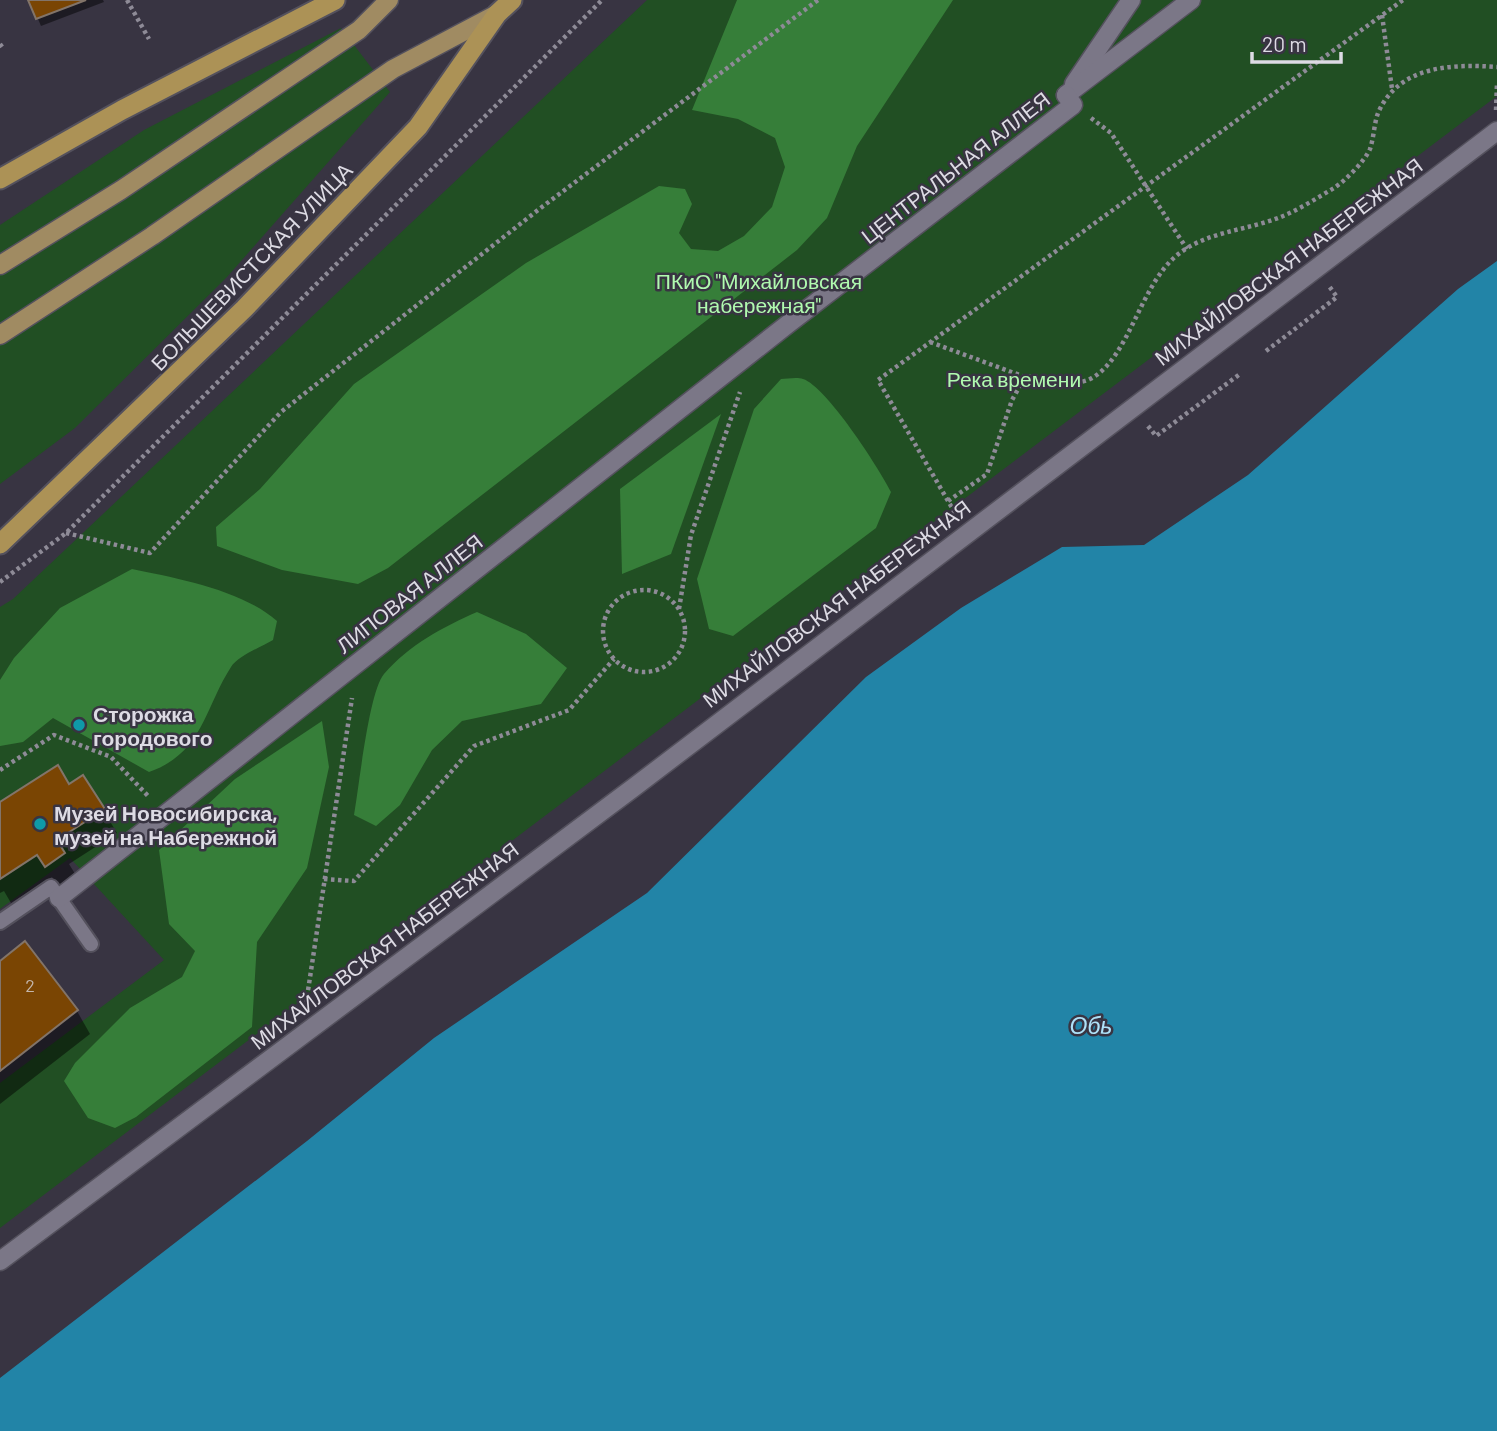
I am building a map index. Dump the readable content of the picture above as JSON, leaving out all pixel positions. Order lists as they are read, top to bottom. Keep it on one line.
{"streets":{"highway":["БОЛЬШЕВИСТСКАЯ УЛИЦА"],"street":["ЦЕНТРАЛЬНАЯ АЛЛЕЯ","МИХАЙЛОВСКАЯ НАБЕРЕЖНАЯ","ЛИПОВАЯ АЛЛЕЯ"]},"crossings":[["ЦЕНТРАЛЬНАЯ АЛЛЕЯ","ЛИПОВАЯ АЛЛЕЯ"]],"water":["Обь"],"parks":["ПКиО \"Михайловская набережная\"","Река времени"],"places":["Сторожка городового","Музей Новосибирска, музей на Набережной"],"house_numbers":["2"],"scale_bar":"20 m"}
